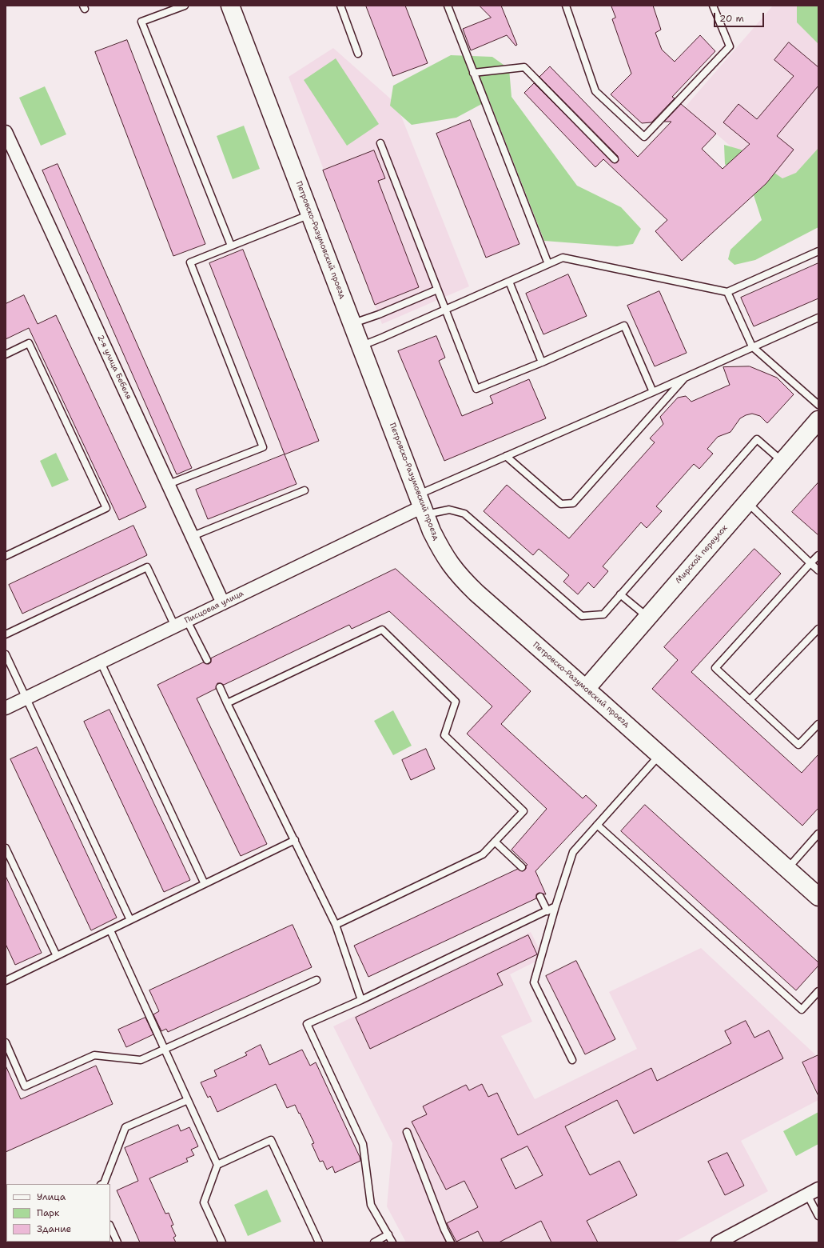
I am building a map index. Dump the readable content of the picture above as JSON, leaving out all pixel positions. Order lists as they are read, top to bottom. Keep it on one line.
{"streets":{"street":["Петровско-Разумовский проезд","2-я улица Бебеля","Мирской переулок","Писцовая улица"]},"crossings":[["Петровско-Разумовский проезд","Мирской переулок"],["Петровско-Разумовский проезд","Писцовая улица"],["2-я улица Бебеля","Писцовая улица"]],"legend":["Улица","Парк","Здание"],"scale_bar":"20 m"}
